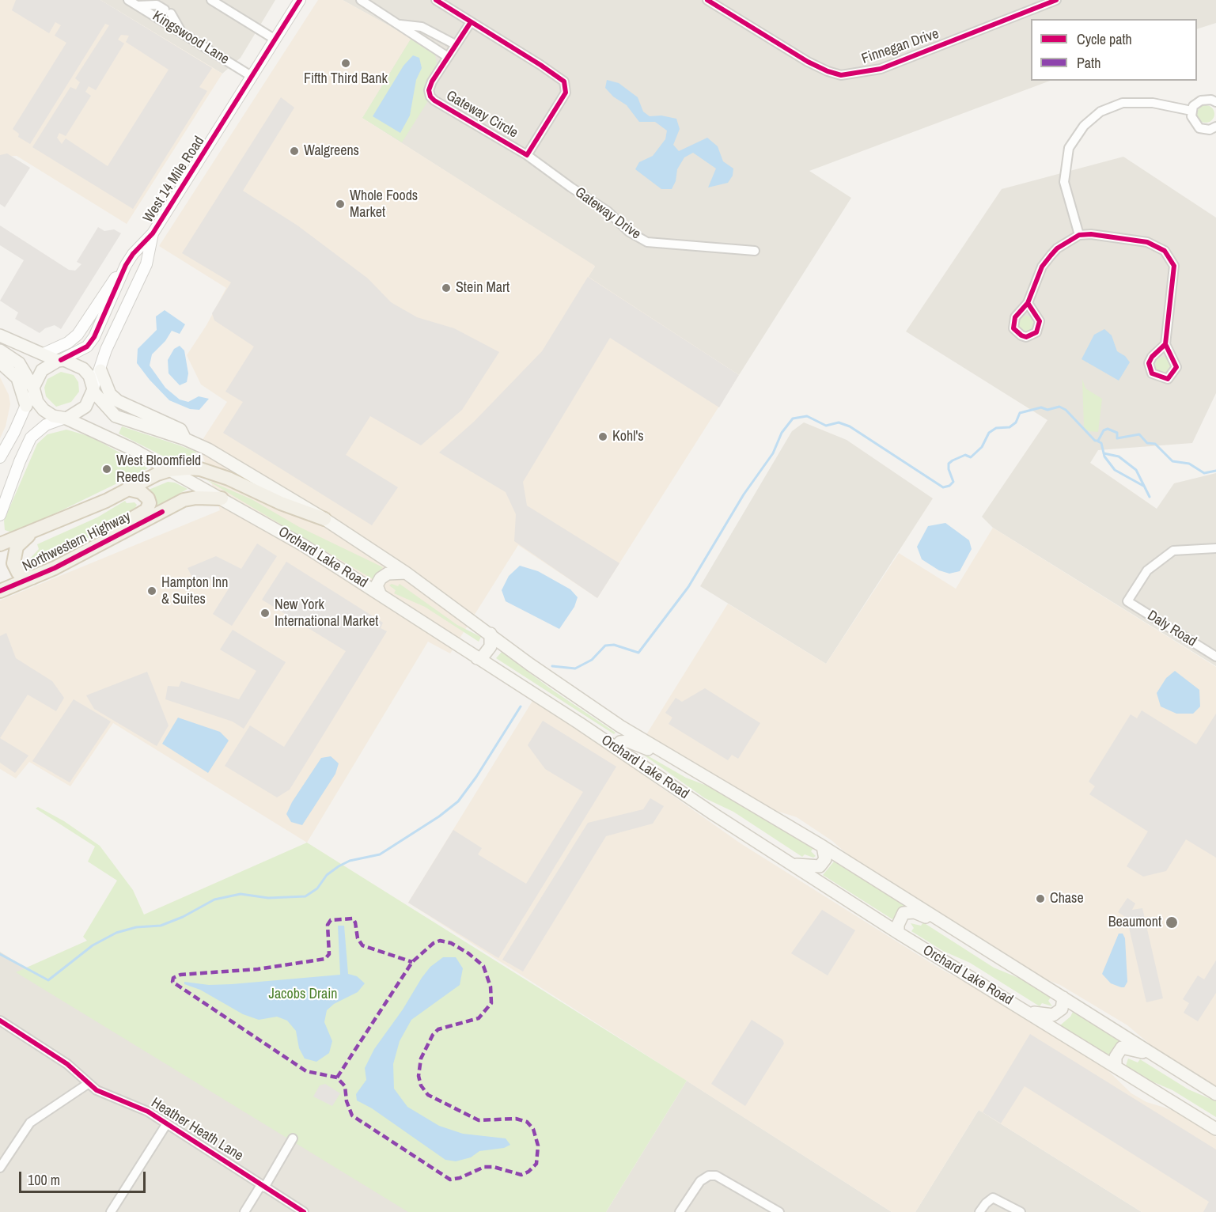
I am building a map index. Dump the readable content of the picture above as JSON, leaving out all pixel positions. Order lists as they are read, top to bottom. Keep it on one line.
{"streets":{"main road":["Northwestern Highway","Orchard Lake Road"],"street":["Kingswood Lane","Finnegan Drive","Gateway Circle","West 14 Mile Road","Gateway Drive","Daly Road","Heather Heath Lane"]},"crossings":[["Kingswood Lane","West 14 Mile Road"],["Gateway Circle","Gateway Drive"],["West 14 Mile Road","Orchard Lake Road"],["Northwestern Highway","Orchard Lake Road"]],"parks":["Jacobs Drain"],"places":["Fifth Third Bank","Walgreens","Whole Foods Market","Stein Mart","Kohl's","West Bloomfield Reeds","Hampton Inn & Suites","New York International Market","Chase","Beaumont"],"legend":["Cycle path","Path"],"scale_bar":"100 m"}
